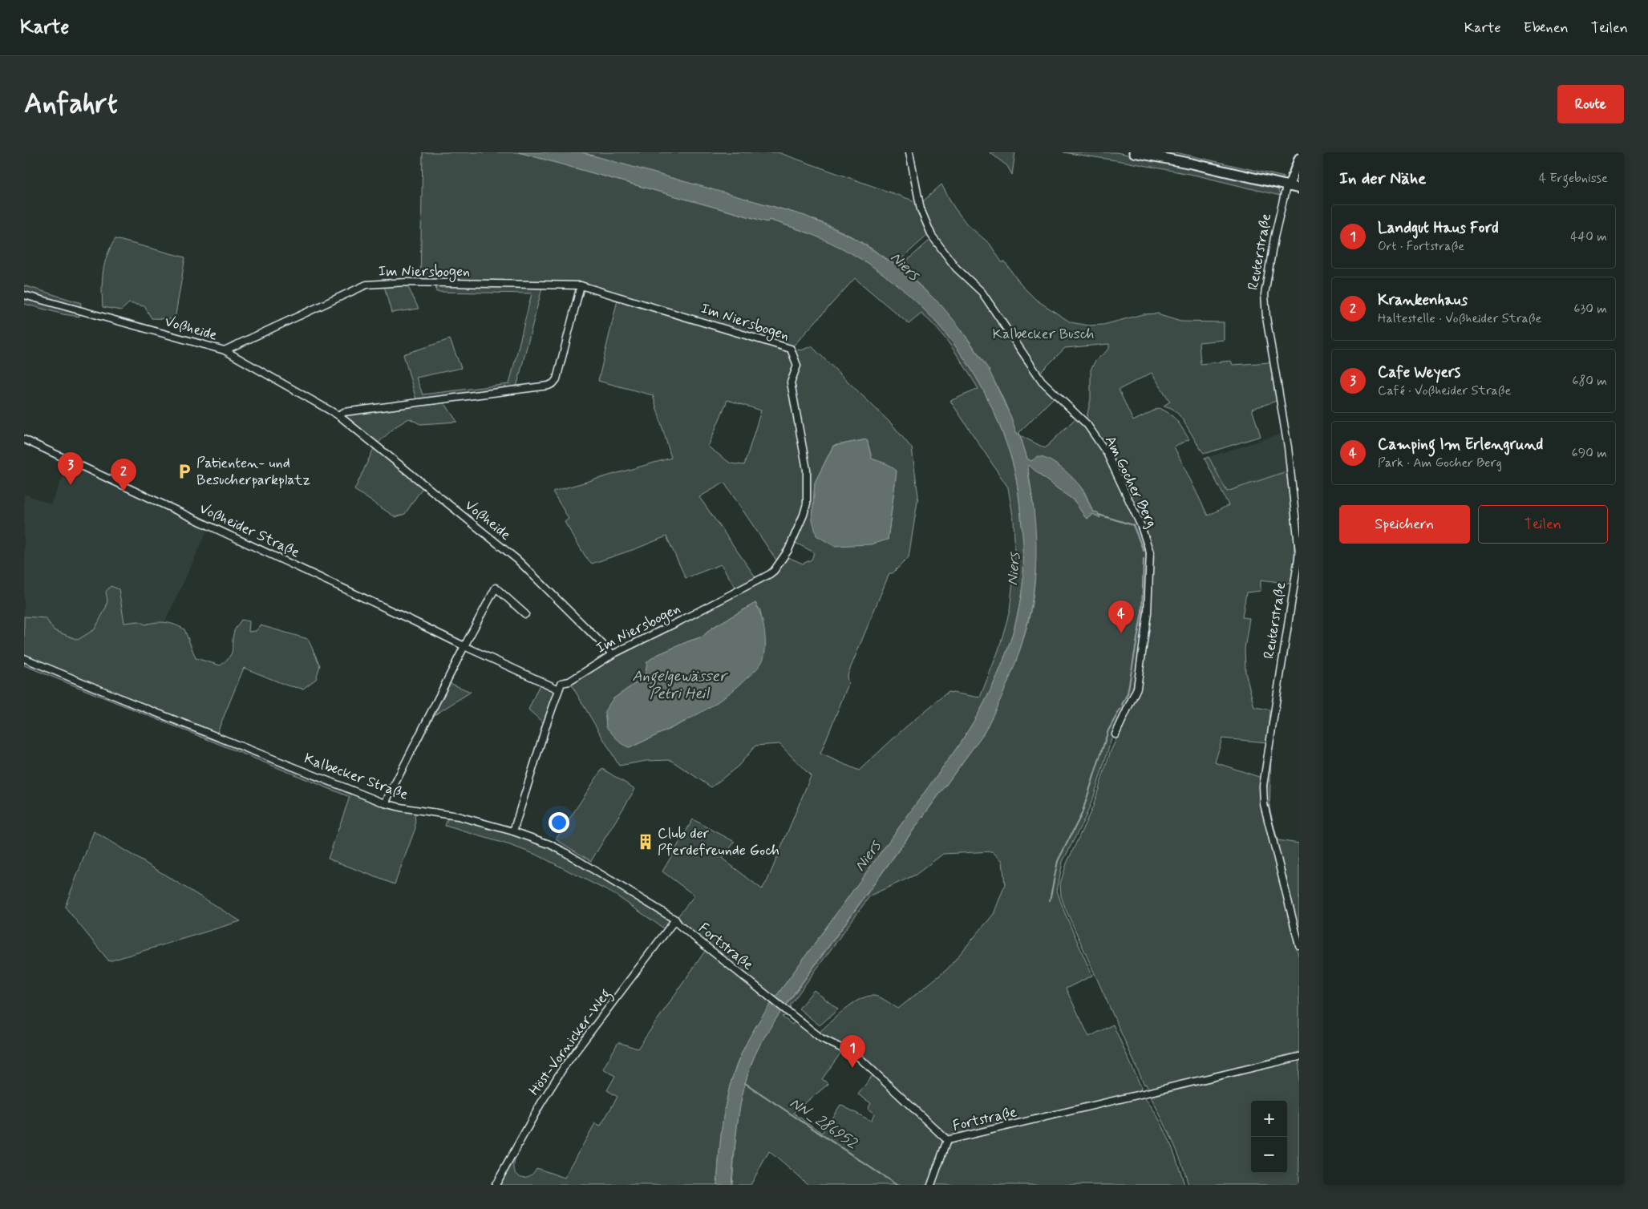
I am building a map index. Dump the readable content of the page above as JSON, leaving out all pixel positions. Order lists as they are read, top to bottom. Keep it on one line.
{"streets":{"street":["Reuterstraße","Im Niersbogen","Voßheide","Am Gocher Berg","Voßheider Straße","Kalbecker Straße","Fortstraße","Höst-Vornicker-Weg"]},"crossings":[["Im Niersbogen","Voßheide"],["Im Niersbogen","Voßheider Straße"],["Kalbecker Straße","Fortstraße"],["Kalbecker Straße","Höst-Vornicker-Weg"],["Fortstraße","Höst-Vornicker-Weg"]],"water":["Niers","Angelgewässer Petri Heil","NN_286952"],"parks":["Kalbecker Busch"],"places":{"parking":["Patienten- und Besucherparkplatz"],"building":["Club der Pferdefreunde Goch"]},"page":{"header":"Karte","nav":["Karte","Ebenen","Teilen"],"buttons":["Route",["Speichern","Teilen"]],"title":"Anfahrt","heading":["In der Nähe","4 Ergebnisse"],"list":[{"mark":"1","name":"Landgut Haus Ford","note":"Ort · Fortstraße","value":"440 m"},{"mark":"2","name":"Krankenhaus","note":"Haltestelle · Voßheider Straße","value":"630 m"},{"mark":"3","name":"Cafe Weyers","note":"Café · Voßheider Straße","value":"680 m"},{"mark":"4","name":"Camping Im Erlengrund","note":"Park · Am Gocher Berg","value":"690 m"}],"pins":["3","2","4","1"],"map_buttons":["+","−"]}}
